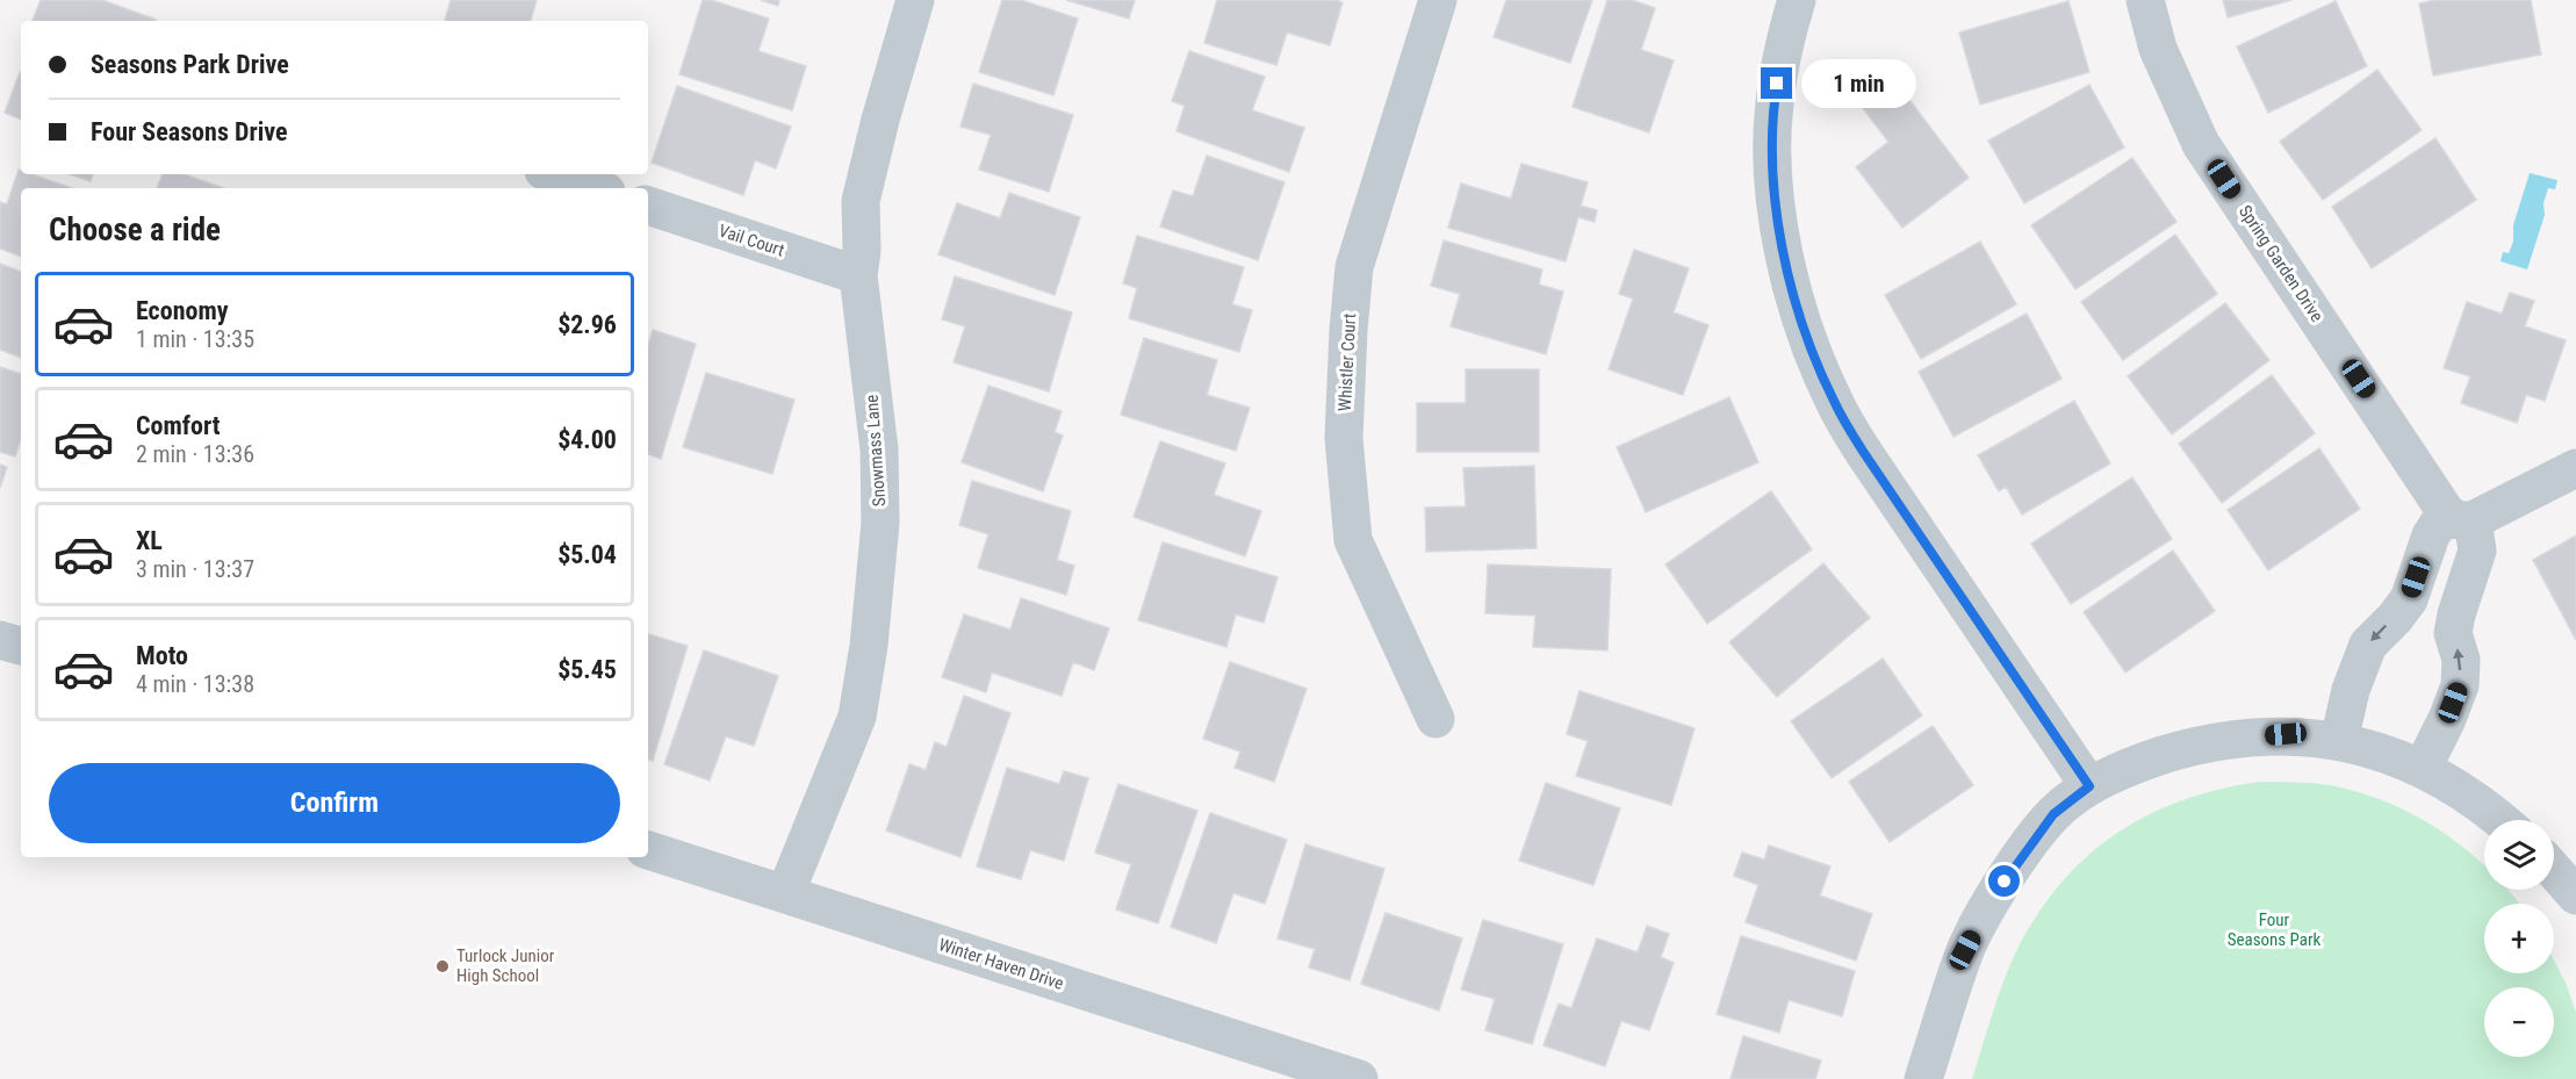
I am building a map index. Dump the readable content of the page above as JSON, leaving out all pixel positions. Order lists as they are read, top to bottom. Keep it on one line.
{"streets":{"street":["Vail Court","Spring Garden Drive","Whistler Court","Snowmass Lane","Winter Haven Drive"]},"crossings":[["Vail Court","Snowmass Lane"],["Snowmass Lane","Winter Haven Drive"]],"parks":["Four Seasons Park"],"places":["Turlock Junior High School"],"page":{"banner":["Seasons Park Drive","Four Seasons Drive"],"bubble":"1 min","heading":"Choose a ride","list":[{"name":"Economy","note":"1 min · 13:35","value":"$2.96"},{"name":"Comfort","note":"2 min · 13:36","value":"$4.00"},{"name":"XL","note":"3 min · 13:37","value":"$5.04"},{"name":"Moto","note":"4 min · 13:38","value":"$5.45"}],"buttons":"Confirm","map_buttons":["+","−"]}}
